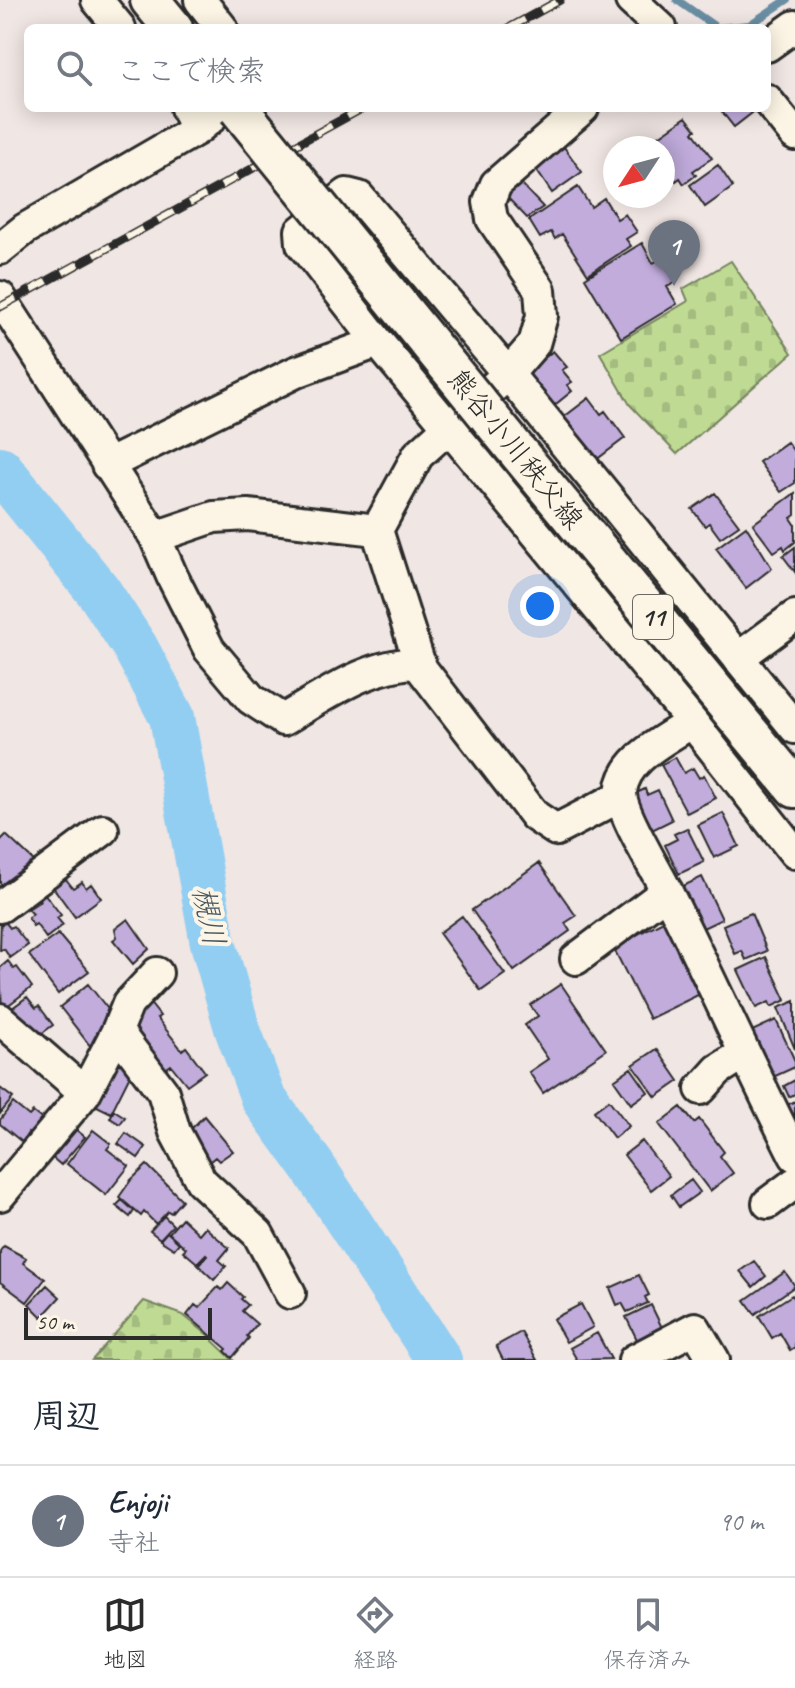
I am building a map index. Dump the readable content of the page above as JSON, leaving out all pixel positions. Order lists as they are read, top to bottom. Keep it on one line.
{"streets":{"main road":["熊谷小川秩父線","11"]},"water":["槻川"],"scale_bar":"50 m","north":"bottom left","page":{"search":"ここで検索","pins":"1","scale":"50 m","heading":"周辺","list":[{"mark":"1","name":"Enjoji","note":"寺社","value":"90 m"}],"nav":["地図","経路","保存済み"]}}
